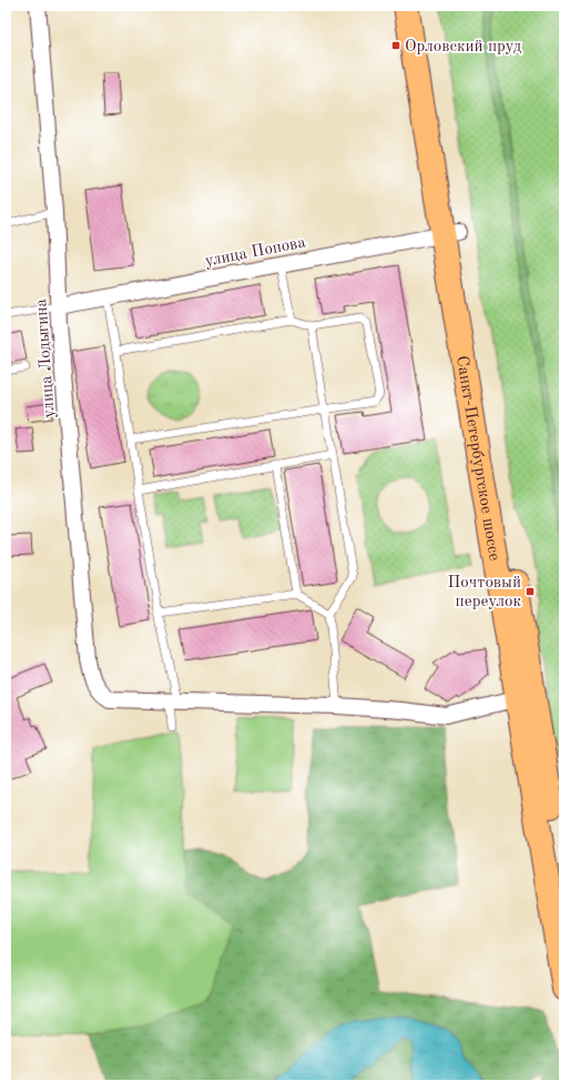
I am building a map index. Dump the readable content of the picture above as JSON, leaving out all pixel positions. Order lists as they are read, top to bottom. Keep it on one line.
{"streets":{"main road":["Санкт-Петербургское шоссе"],"street":["улица Попова","улица Лодыгина"]},"crossings":[["улица Попова","улица Лодыгина"],["улица Попова","Санкт-Петербургское шоссе"]],"places":{"transit":["Орловский пруд","Почтовый переулок"]}}
